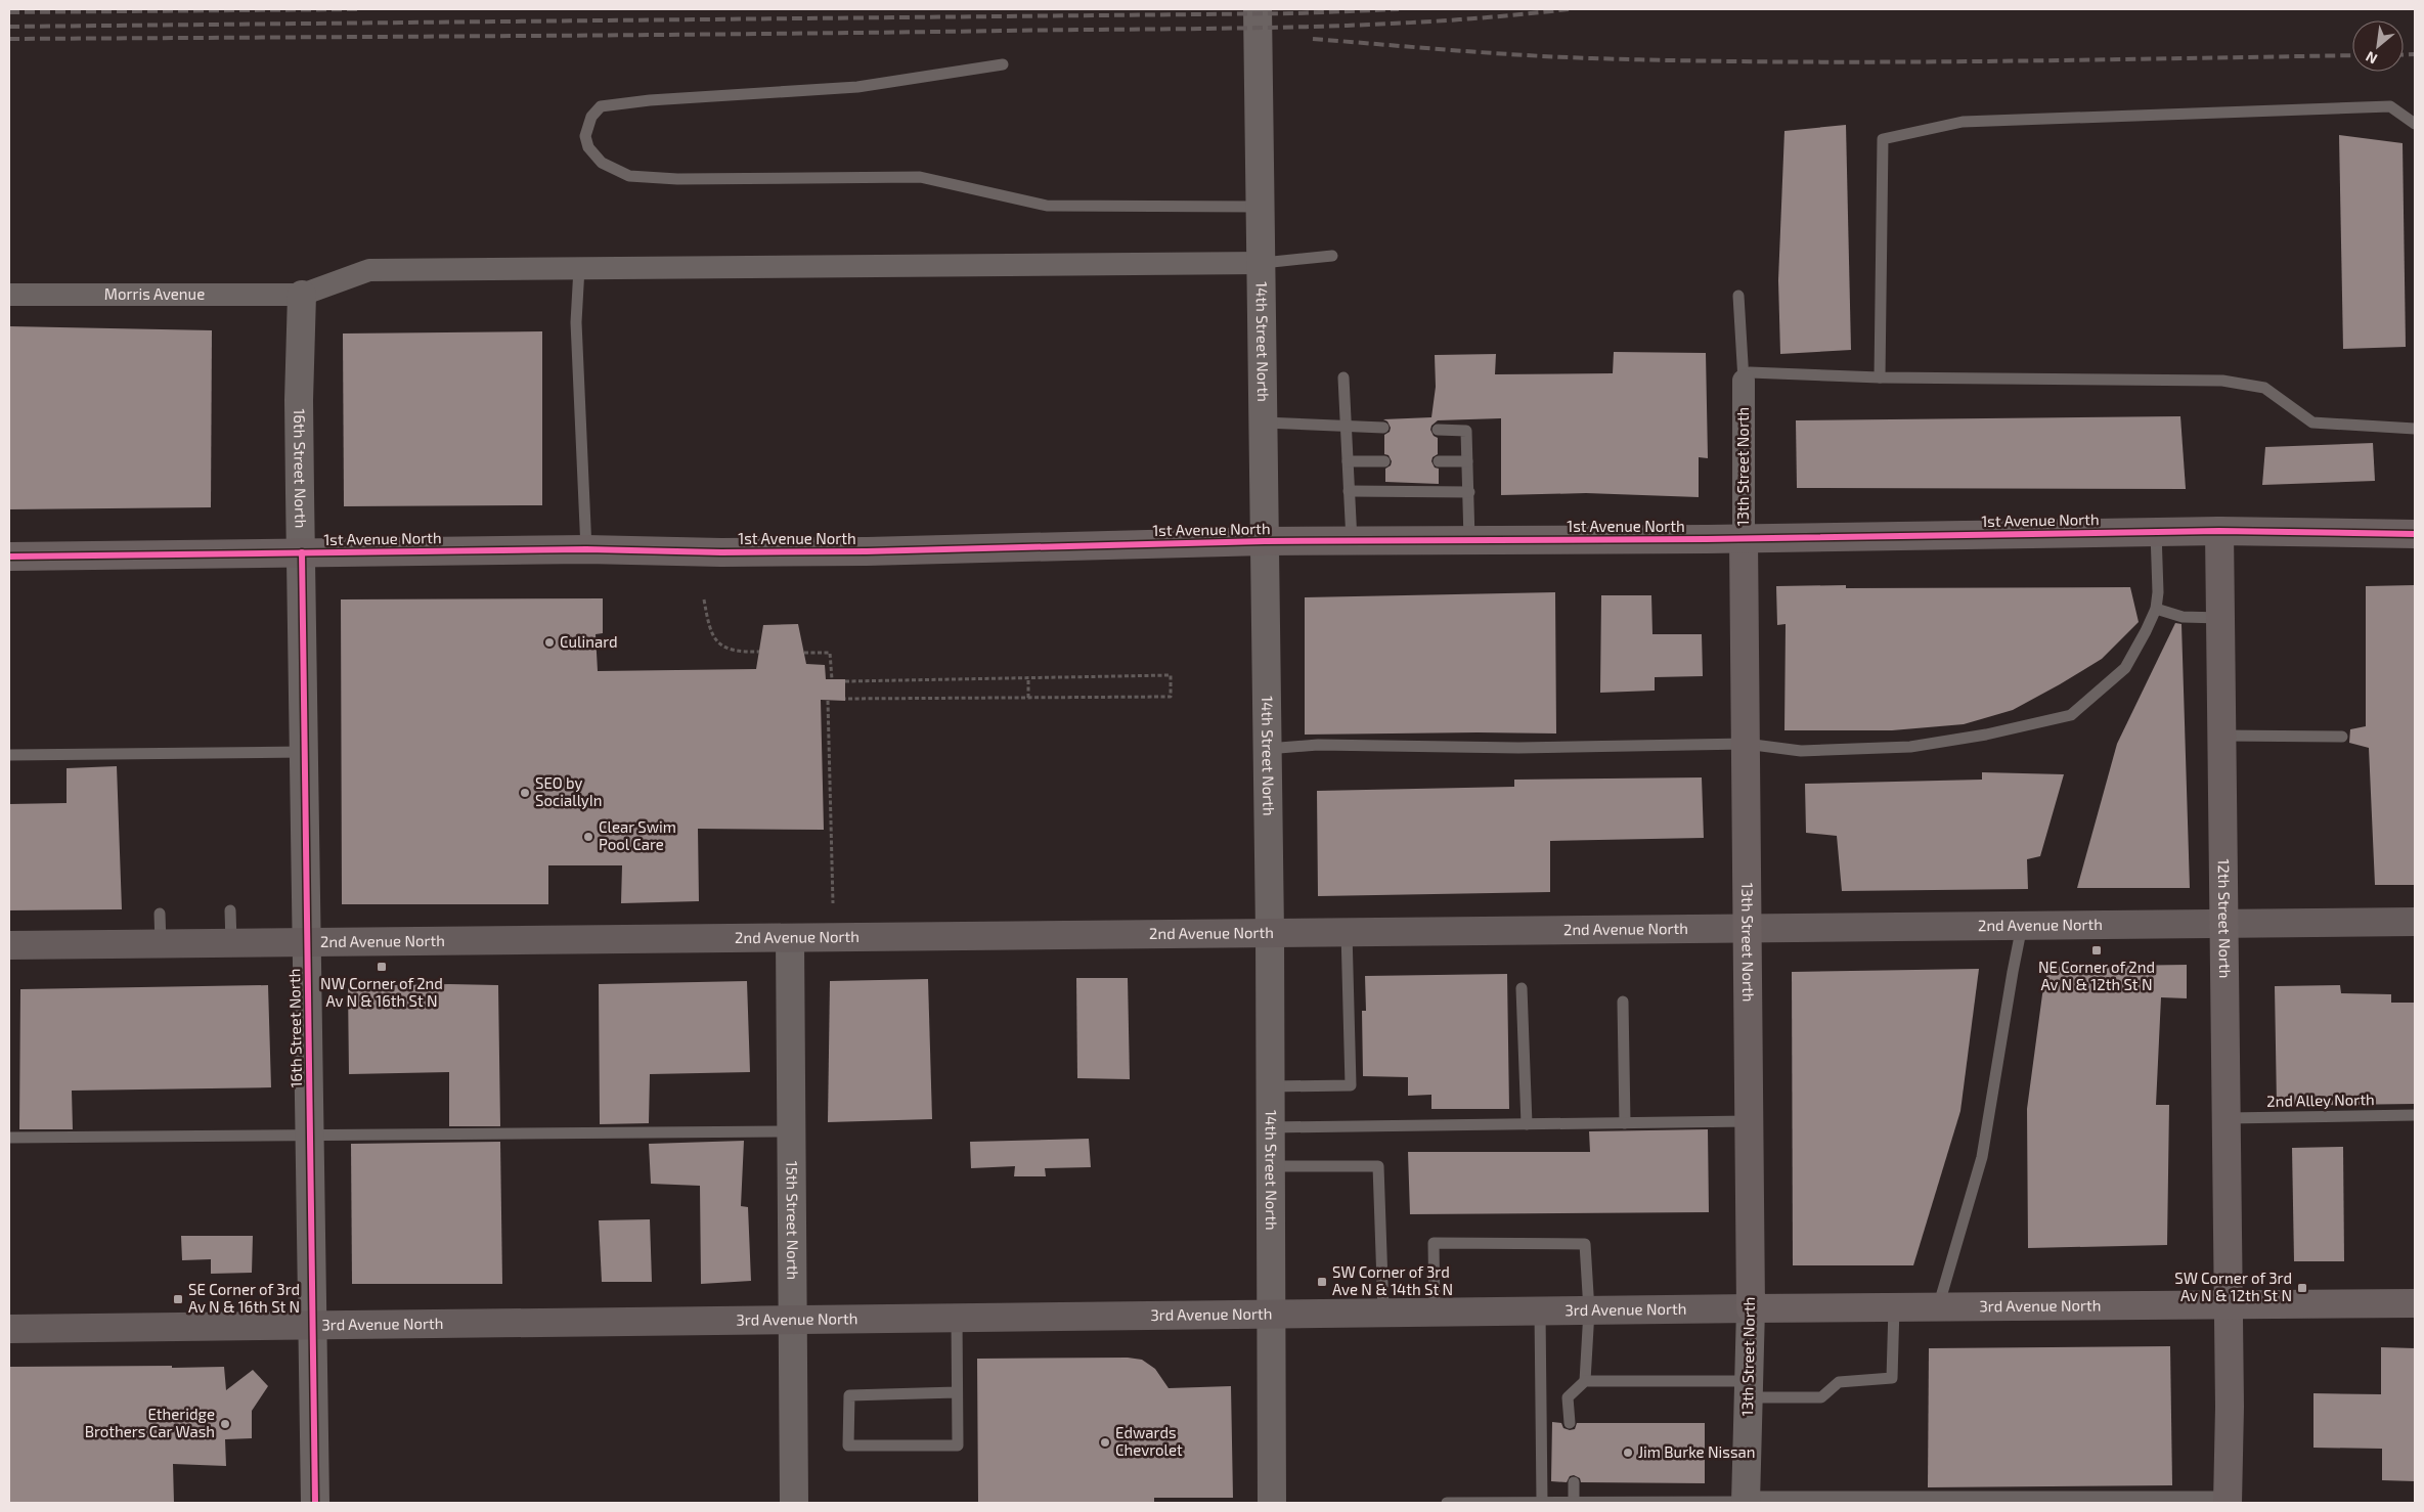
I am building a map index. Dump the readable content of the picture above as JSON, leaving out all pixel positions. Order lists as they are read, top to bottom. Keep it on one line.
{"streets":{"main road":["13th Street North","1st Avenue North","12th Street North","2nd Avenue North","3rd Avenue North"],"street":["Morris Avenue","14th Street North","16th Street North","15th Street North"],"lane":["2nd Alley North"]},"crossings":[["Morris Avenue","14th Street North"],["Morris Avenue","16th Street North"],["14th Street North","1st Avenue North"],["14th Street North","2nd Avenue North"],["14th Street North","3rd Avenue North"],["13th Street North","1st Avenue North"],["13th Street North","2nd Avenue North"],["13th Street North","3rd Avenue North"],["16th Street North","1st Avenue North"],["16th Street North","2nd Avenue North"],["16th Street North","3rd Avenue North"],["1st Avenue North","12th Street North"],["12th Street North","2nd Avenue North"],["12th Street North","2nd Alley North"],["12th Street North","3rd Avenue North"],["2nd Avenue North","15th Street North"],["15th Street North","3rd Avenue North"]],"places":{"other":["Culinard","SEO by SociallyIn","Clear Swim Pool Care","Etheridge Brothers Car Wash","Edwards Chevrolet","Jim Burke Nissan"],"transit":["NE Corner of 2nd Av N & 12th St N","NW Corner of 2nd Av N & 16th St N","SW Corner of 3rd Ave N & 14th St N","SW Corner of 3rd Av N & 12th St N","SE Corner of 3rd Av N & 16th St N"]},"north":"bottom left"}
